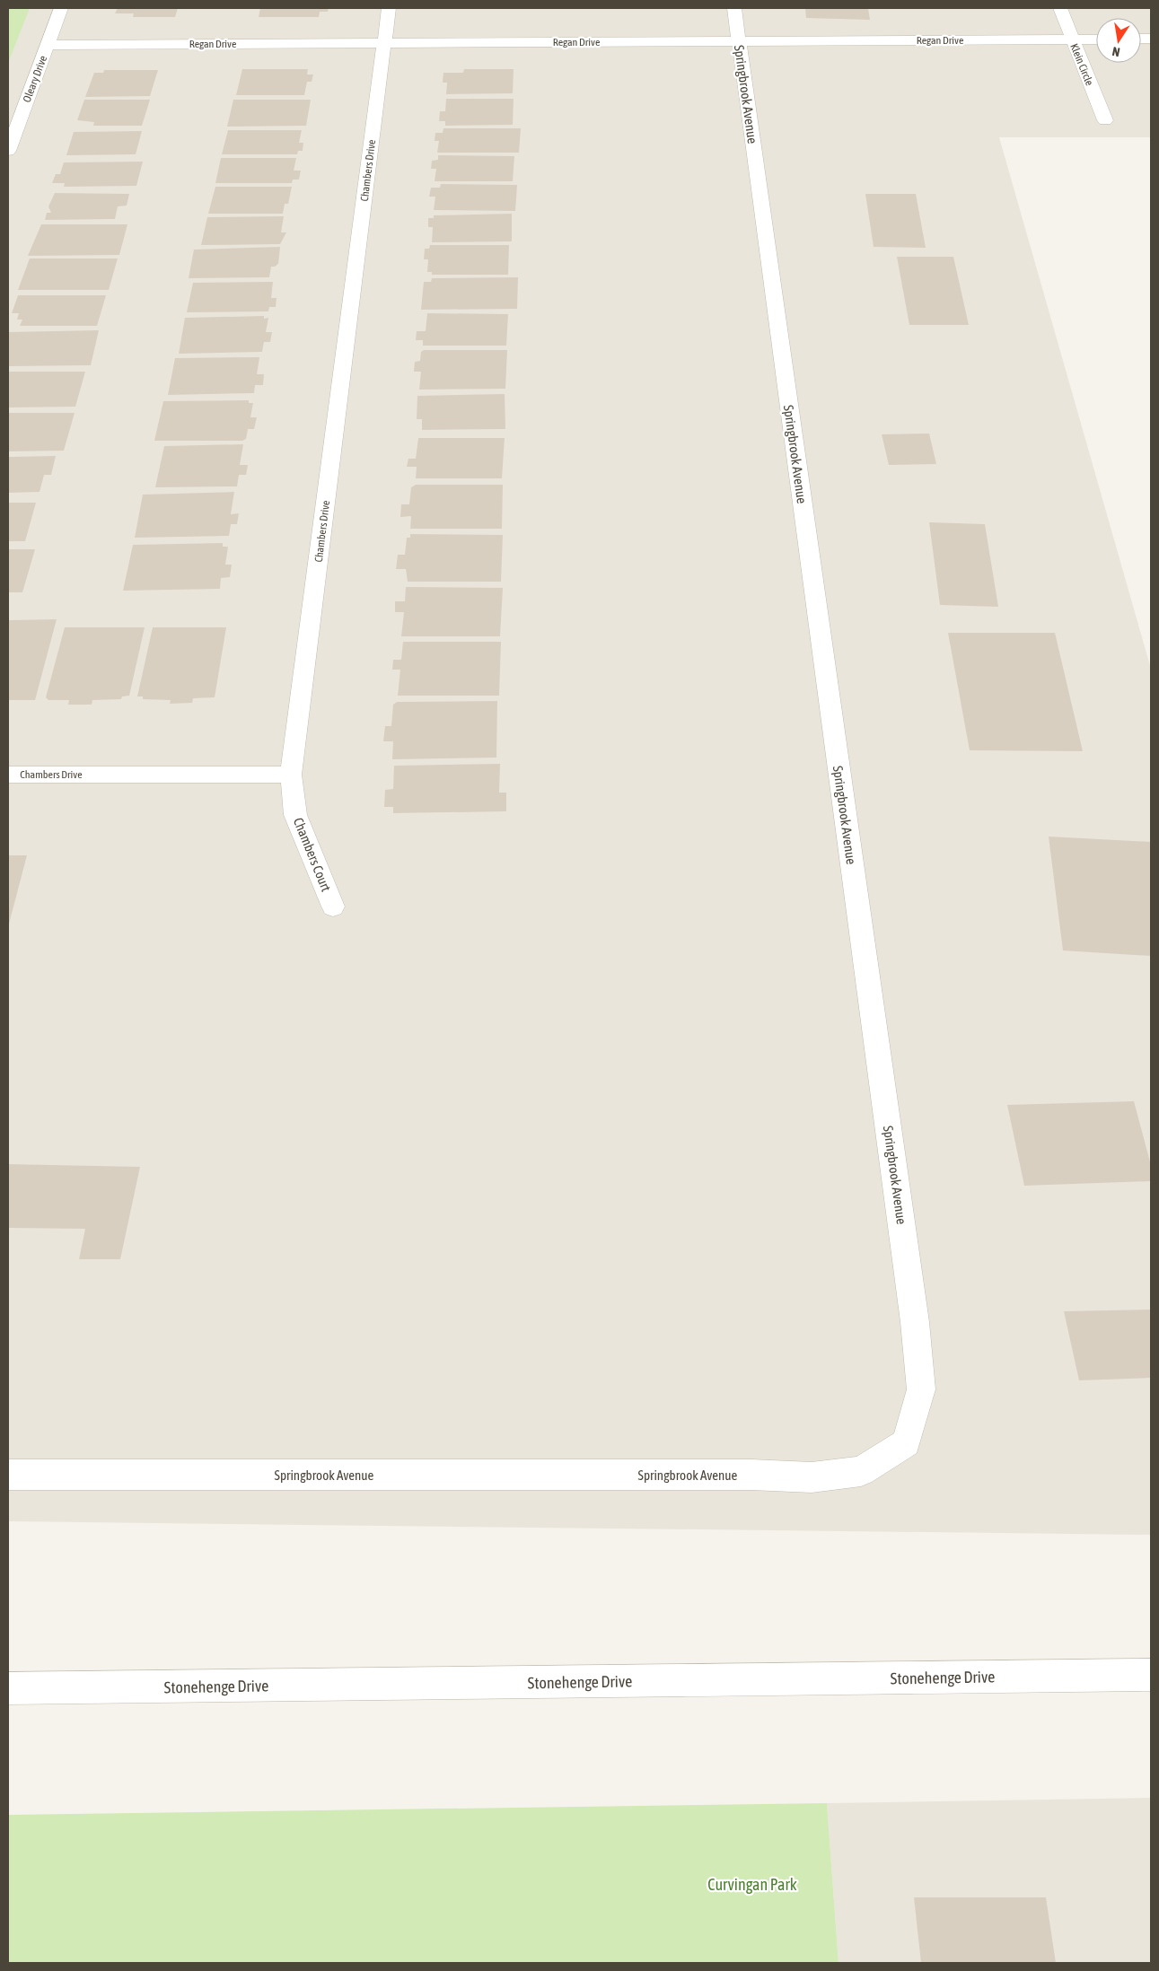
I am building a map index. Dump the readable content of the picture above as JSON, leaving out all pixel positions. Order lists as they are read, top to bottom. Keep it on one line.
{"streets":{"street":["Regan Drive","Klein Circle","Oleary Drive","Springbrook Avenue","Chambers Drive","Chambers Court","Stonehenge Drive"]},"crossings":[["Regan Drive","Klein Circle"],["Regan Drive","Oleary Drive"],["Regan Drive","Springbrook Avenue"],["Regan Drive","Chambers Drive"],["Chambers Drive","Chambers Court"]],"parks":["Curvingan Park"],"north":"bottom"}
